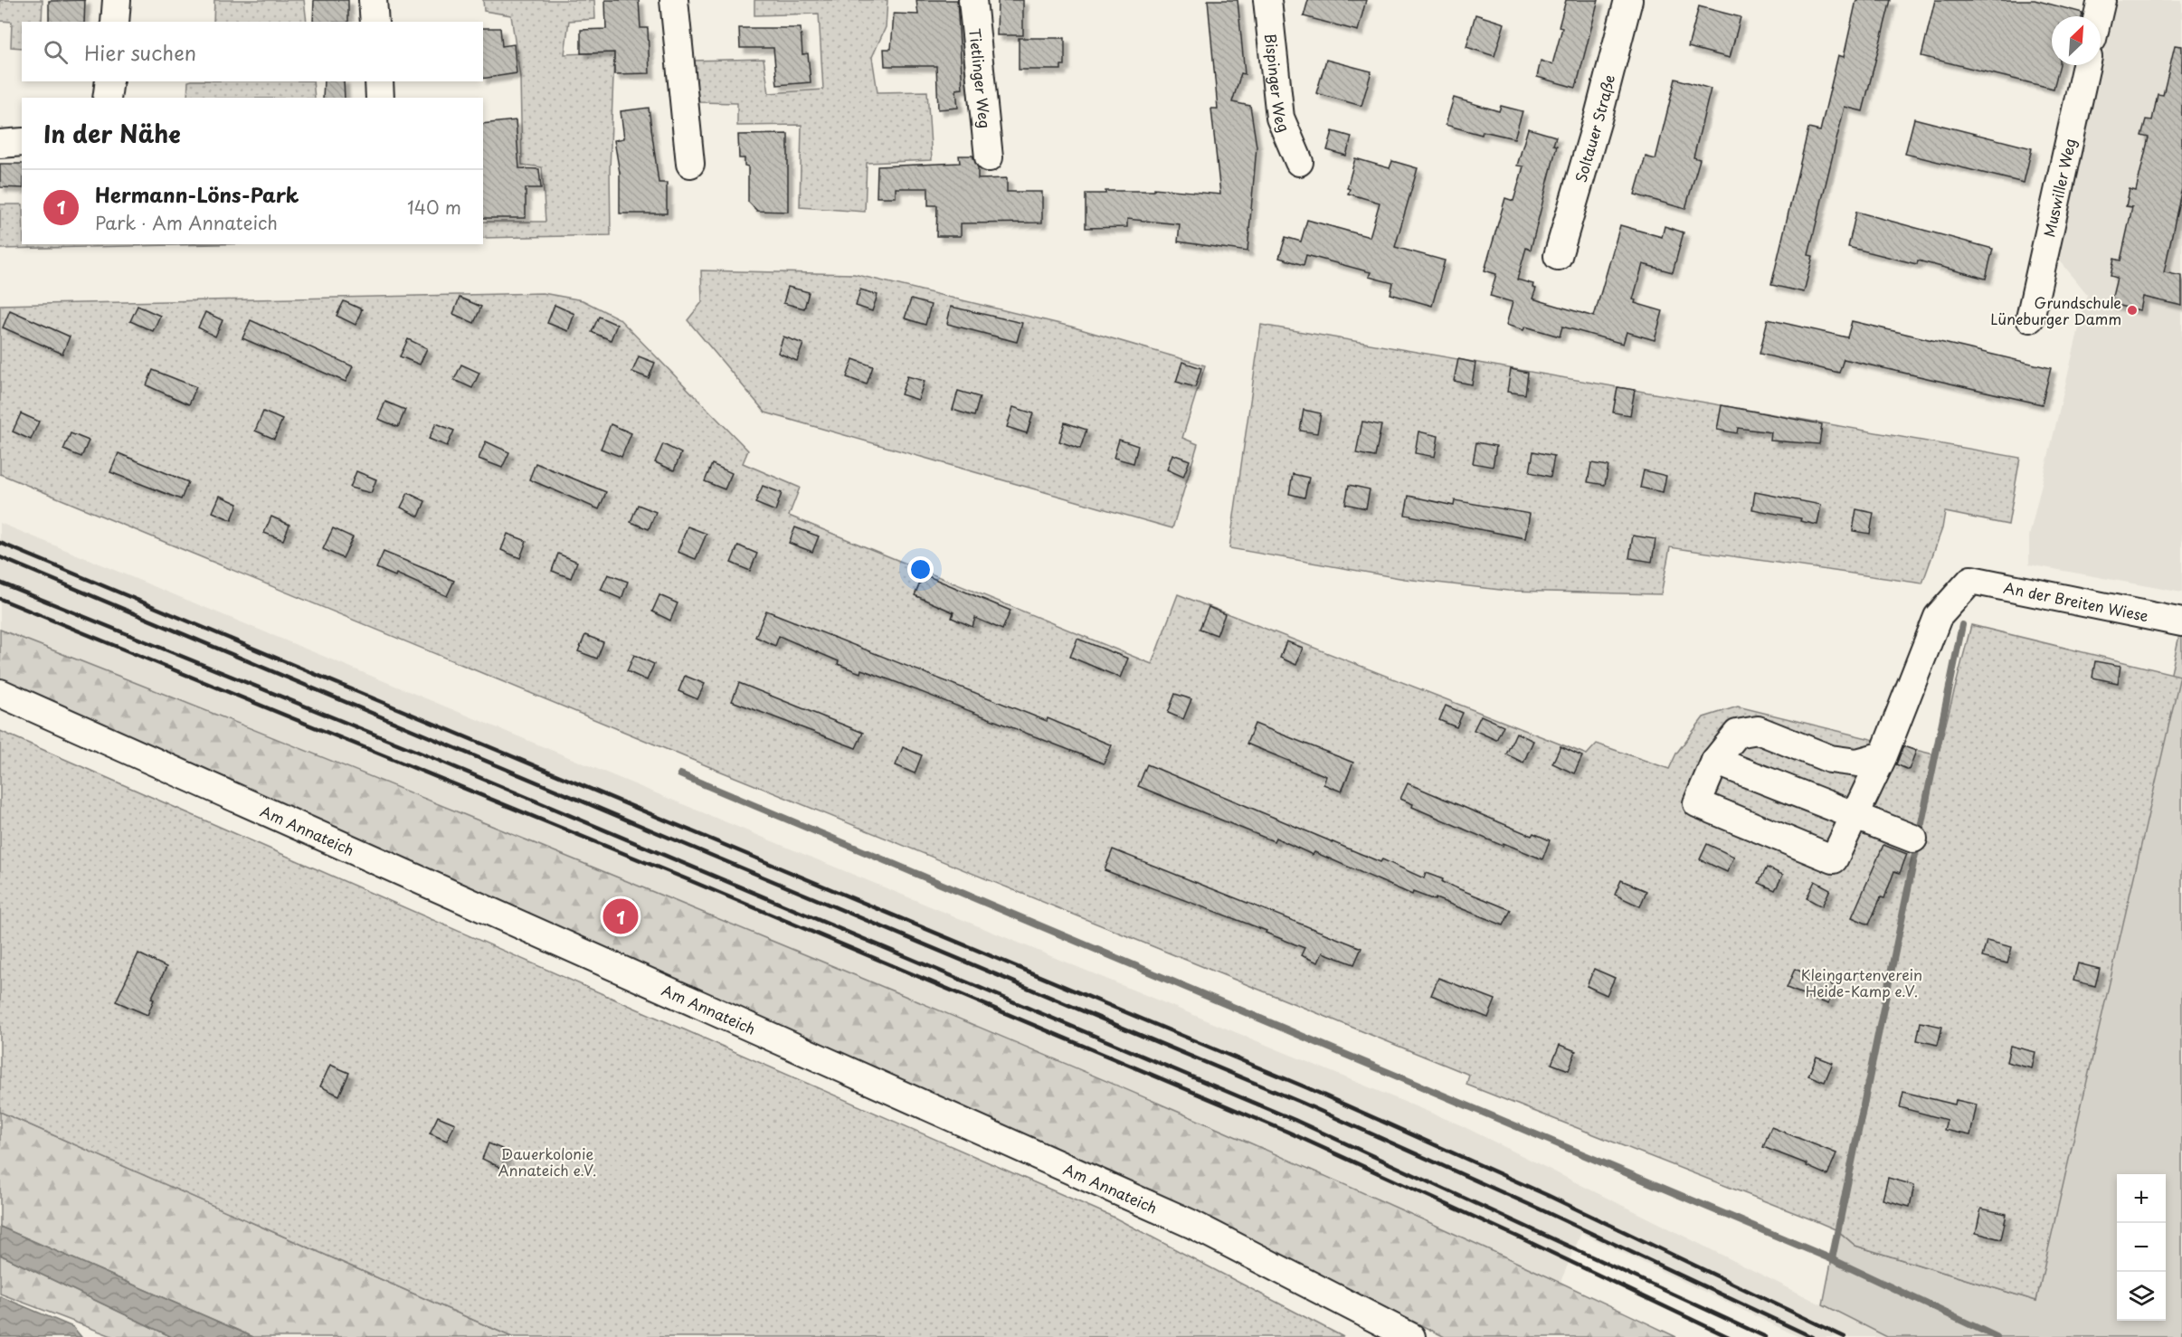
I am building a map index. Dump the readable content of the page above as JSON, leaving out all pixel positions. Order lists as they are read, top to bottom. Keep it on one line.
{"streets":{"street":["Tietlinger Weg","Bispinger Weg","Soltauer Straße","Muswiller Weg","An der Breiten Wiese","Am Annateich"]},"parks":["Kleingartenverein Heide-Kamp e.V.","Dauerkolonie Annateich e.V."],"places":["Grundschule Lüneburger Damm"],"north":"top right","page":{"search":"Hier suchen","heading":"In der Nähe","list":[{"mark":"1","name":"Hermann-Löns-Park","note":"Park · Am Annateich","value":"140 m"}],"pins":"1","map_buttons":["+","−"]}}
